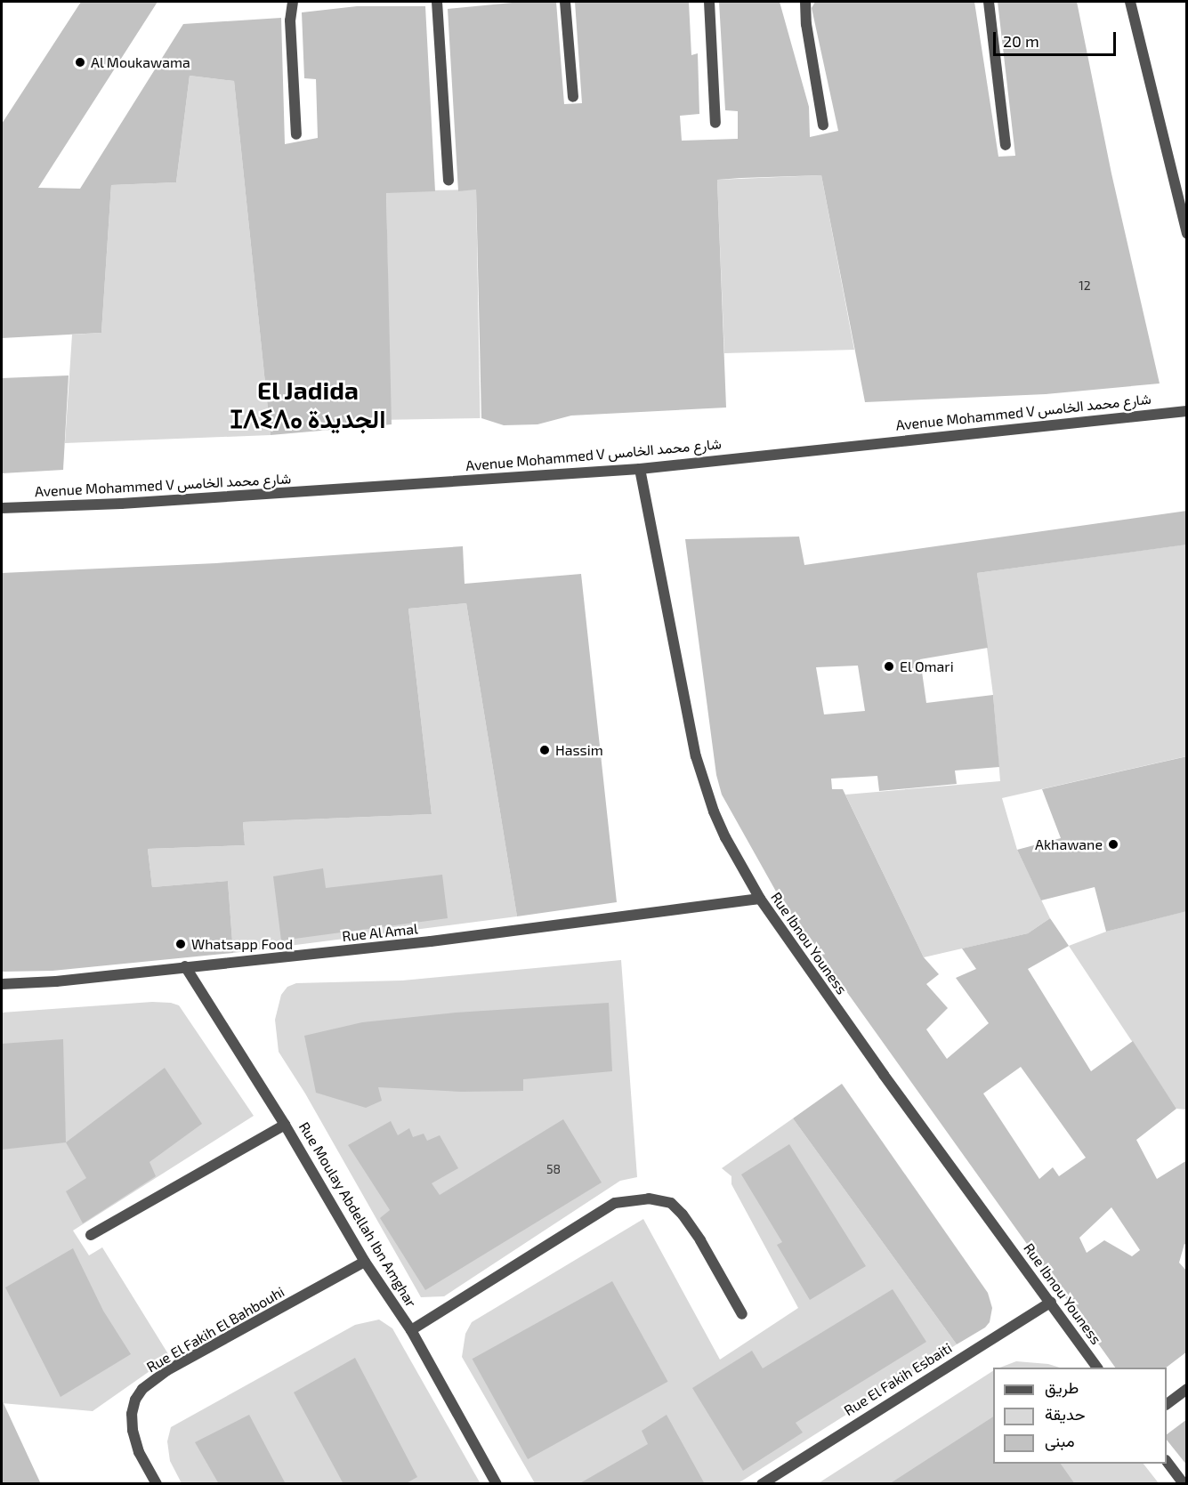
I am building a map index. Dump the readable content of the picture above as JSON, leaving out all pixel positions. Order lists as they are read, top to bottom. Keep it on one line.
{"streets":{"street":["Avenue Mohammed V شارع محمد الخامس","Rue Al Amal","Rue Ibnou Youness","Rue Moulay Abdellah Ibn Amghar","Rue El Fakih El Bahbouhi","Rue El Fakih Esbaiti"]},"crossings":[["Avenue Mohammed V شارع محمد الخامس","Rue Ibnou Youness"],["Rue Al Amal","Rue Ibnou Youness"],["Rue Al Amal","Rue Moulay Abdellah Ibn Amghar"],["Rue Ibnou Youness","Rue El Fakih Esbaiti"],["Rue Moulay Abdellah Ibn Amghar","Rue El Fakih El Bahbouhi"]],"districts":["El Jadida ⵊⴷⵉⴷⴰ الجديدة"],"places":["Al Moukawama","El Omari","Hassim","Akhawane","Whatsapp Food"],"house_numbers":["12","58"],"legend":["طريق","حديقة","مبنى"],"scale_bar":"20 m"}
